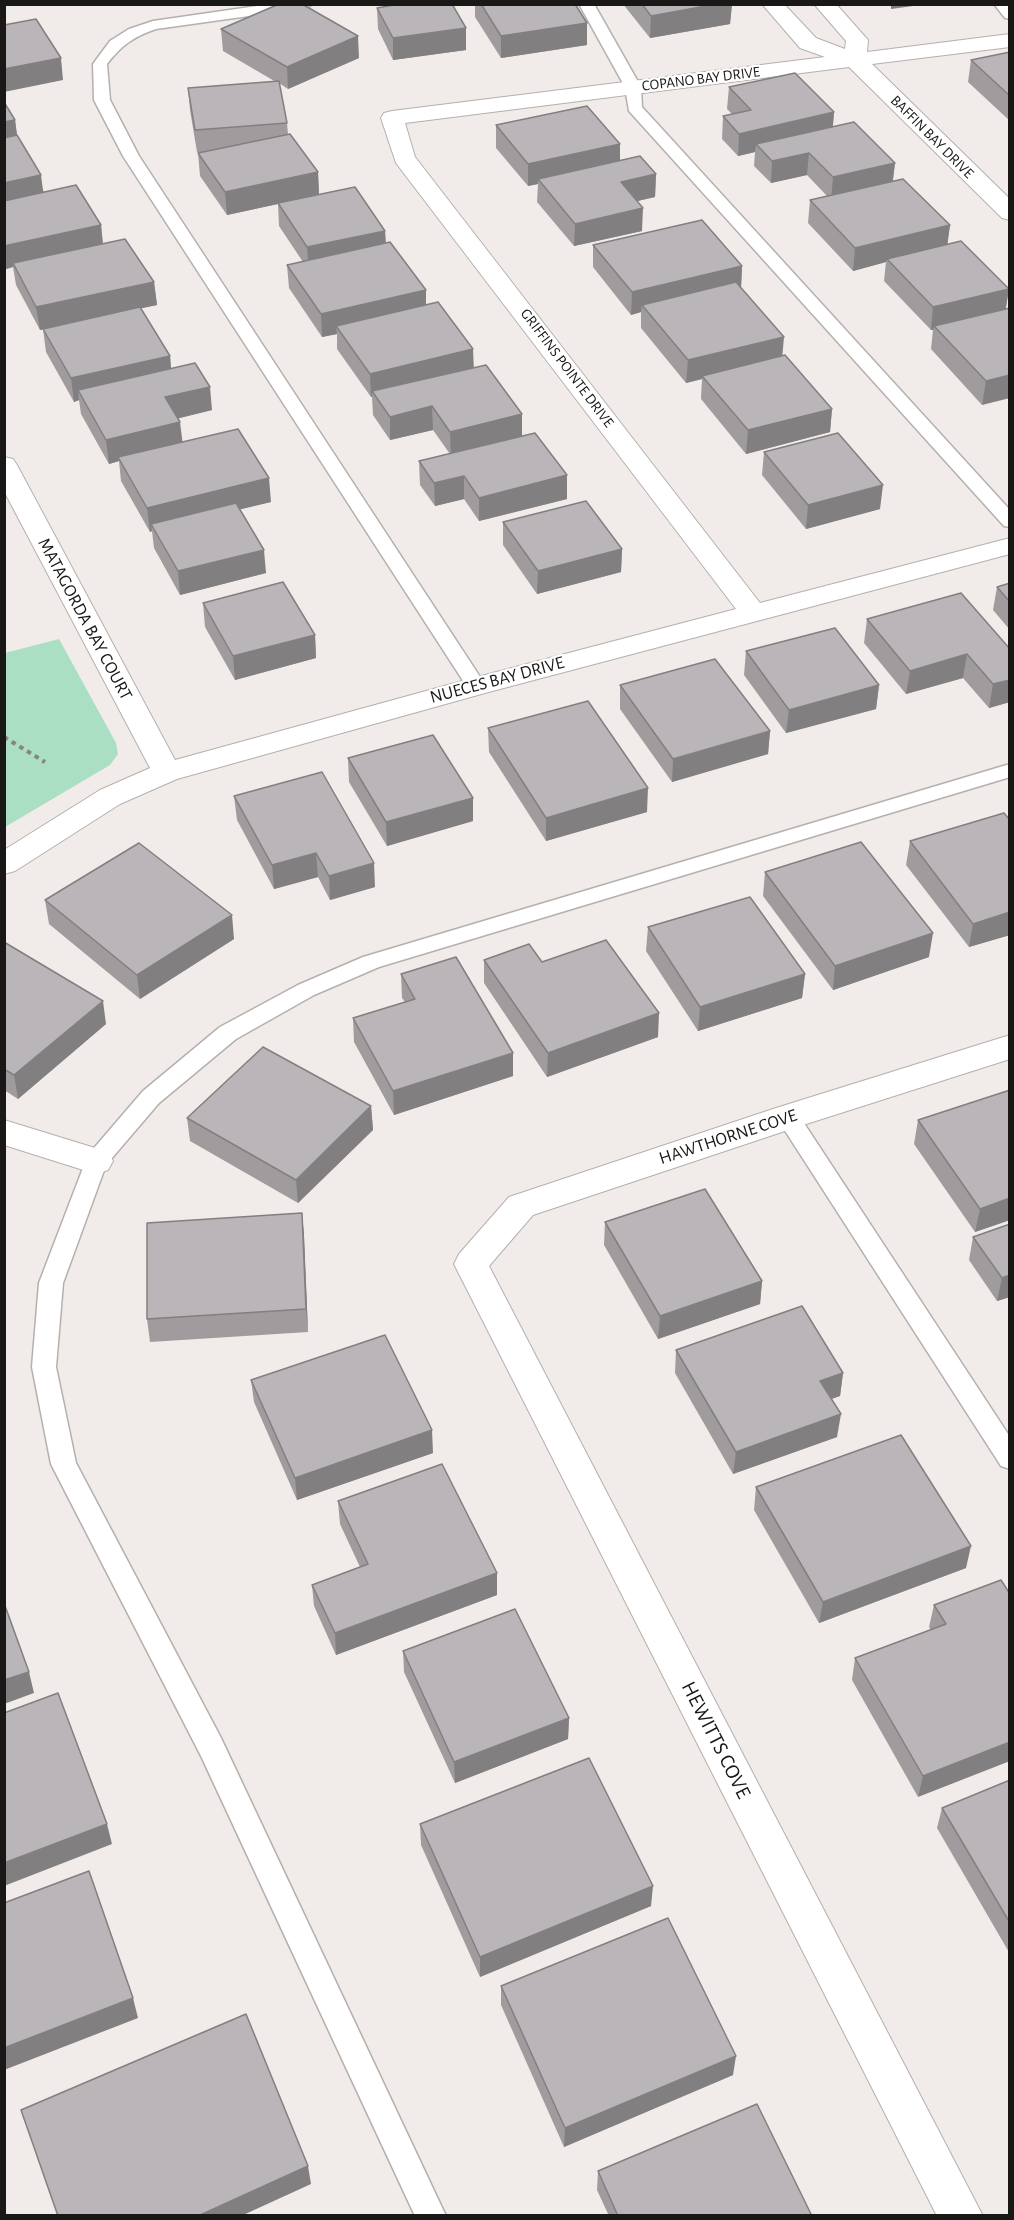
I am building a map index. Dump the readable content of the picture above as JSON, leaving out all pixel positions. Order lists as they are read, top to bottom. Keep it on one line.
{"streets":{"street":["COPANO BAY DRIVE","BAFFIN BAY DRIVE","GRIFFINS POINTE DRIVE","MATAGORDA BAY COURT","NUECES BAY DRIVE","HAWTHORNE COVE","HEWITTS COVE"]},"crossings":[["COPANO BAY DRIVE","BAFFIN BAY DRIVE"],["COPANO BAY DRIVE","GRIFFINS POINTE DRIVE"],["GRIFFINS POINTE DRIVE","NUECES BAY DRIVE"],["MATAGORDA BAY COURT","NUECES BAY DRIVE"],["HAWTHORNE COVE","HEWITTS COVE"]]}
